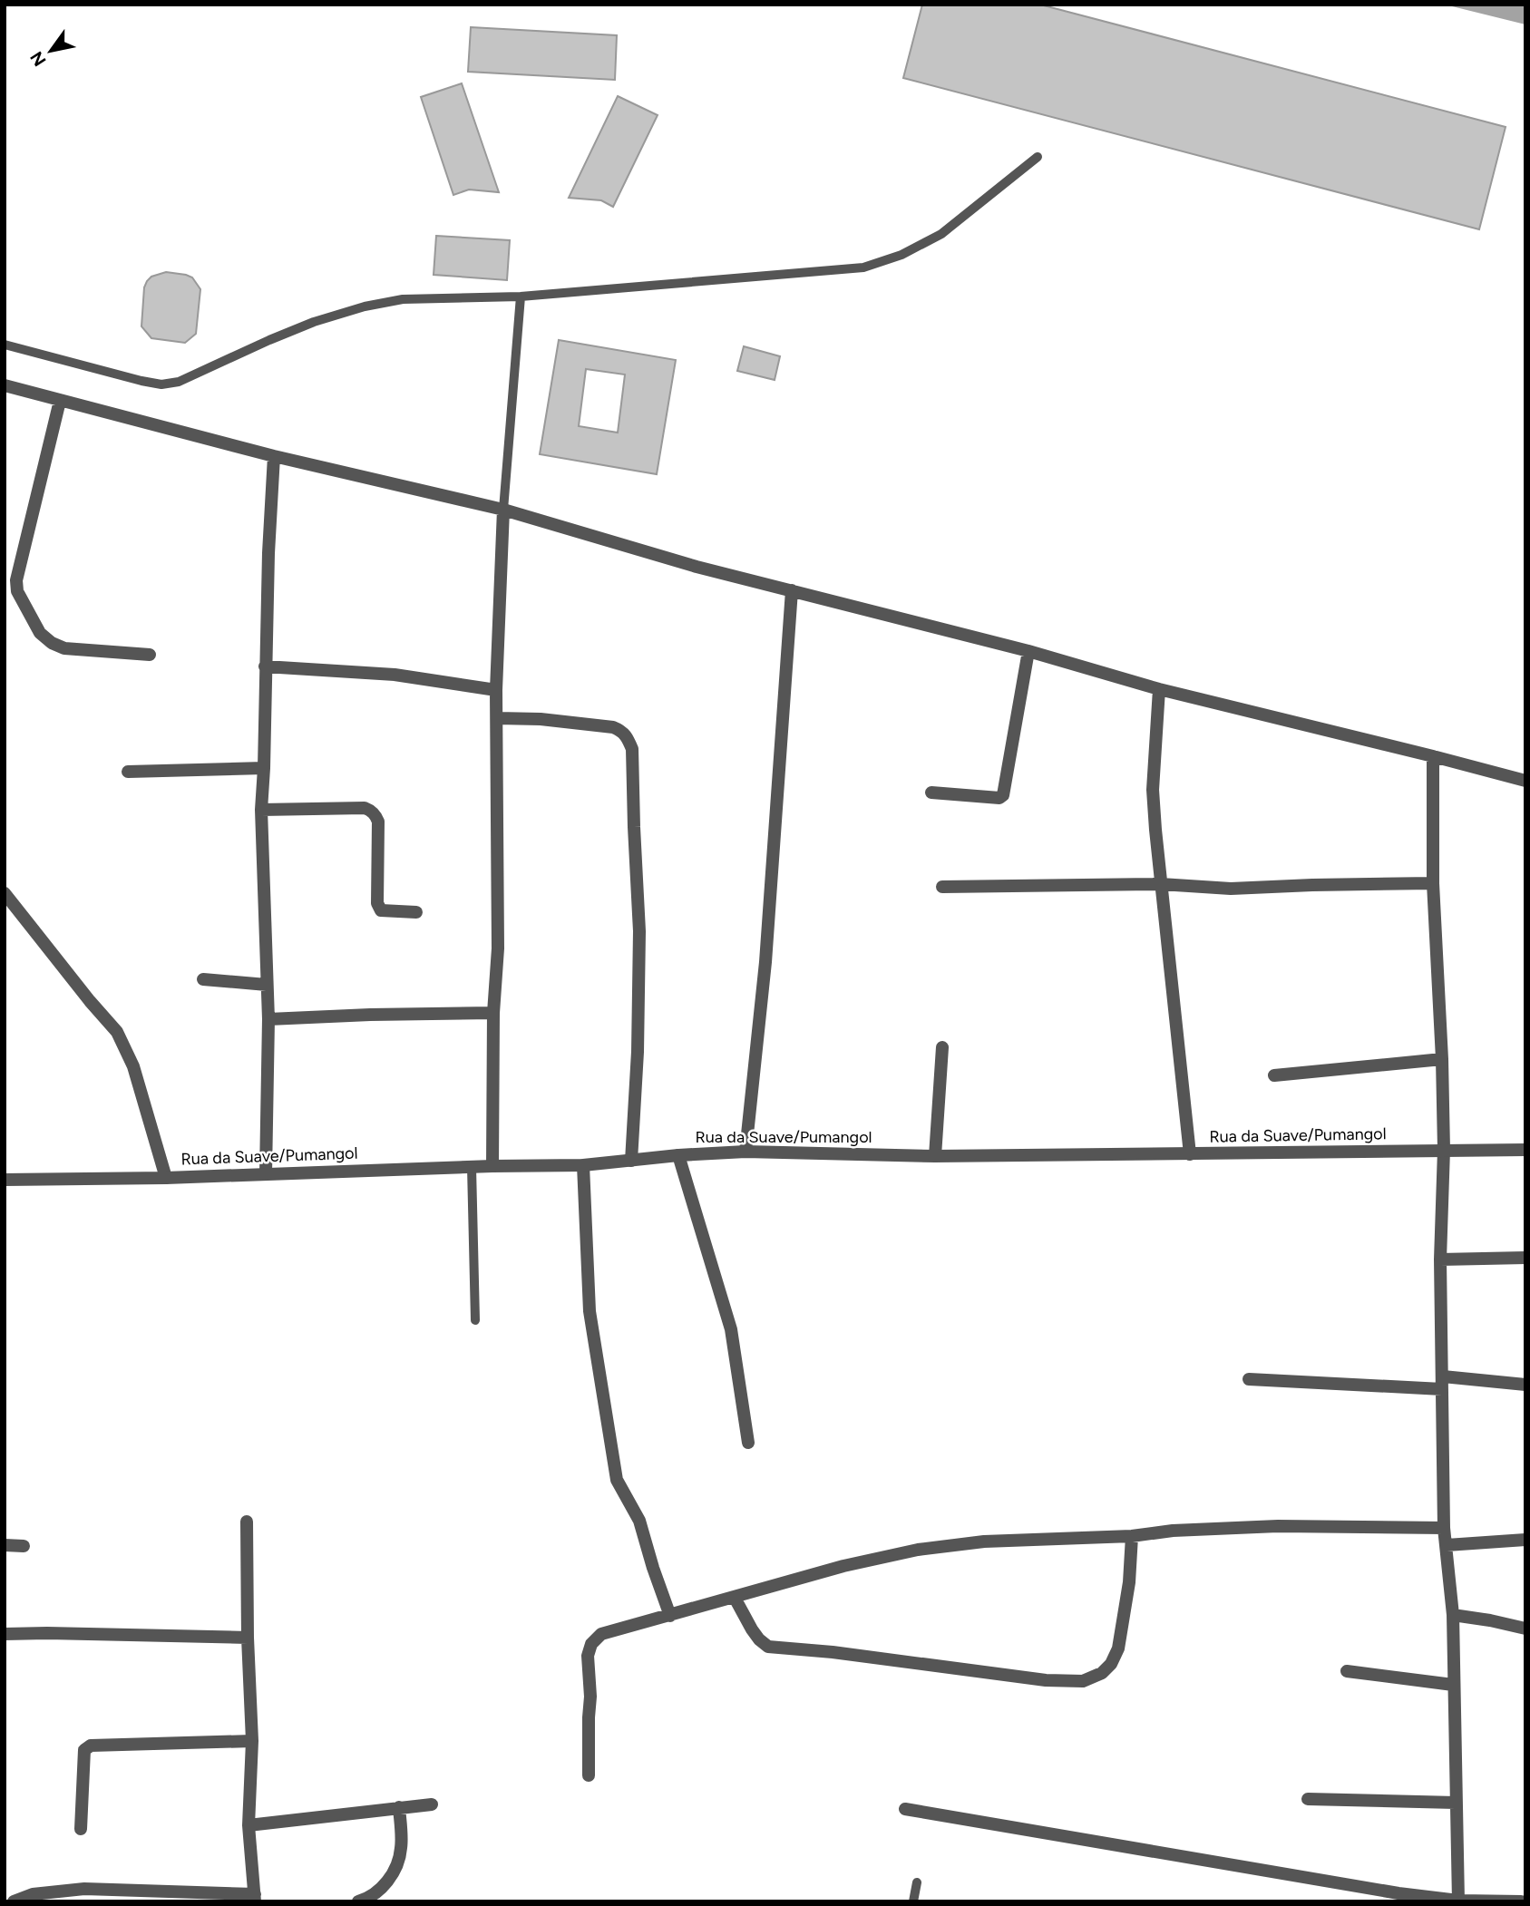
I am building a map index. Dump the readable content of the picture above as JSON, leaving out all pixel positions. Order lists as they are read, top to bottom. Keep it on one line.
{"streets":{"street":["Rua da Suave/Pumangol"]},"north":"bottom left"}
